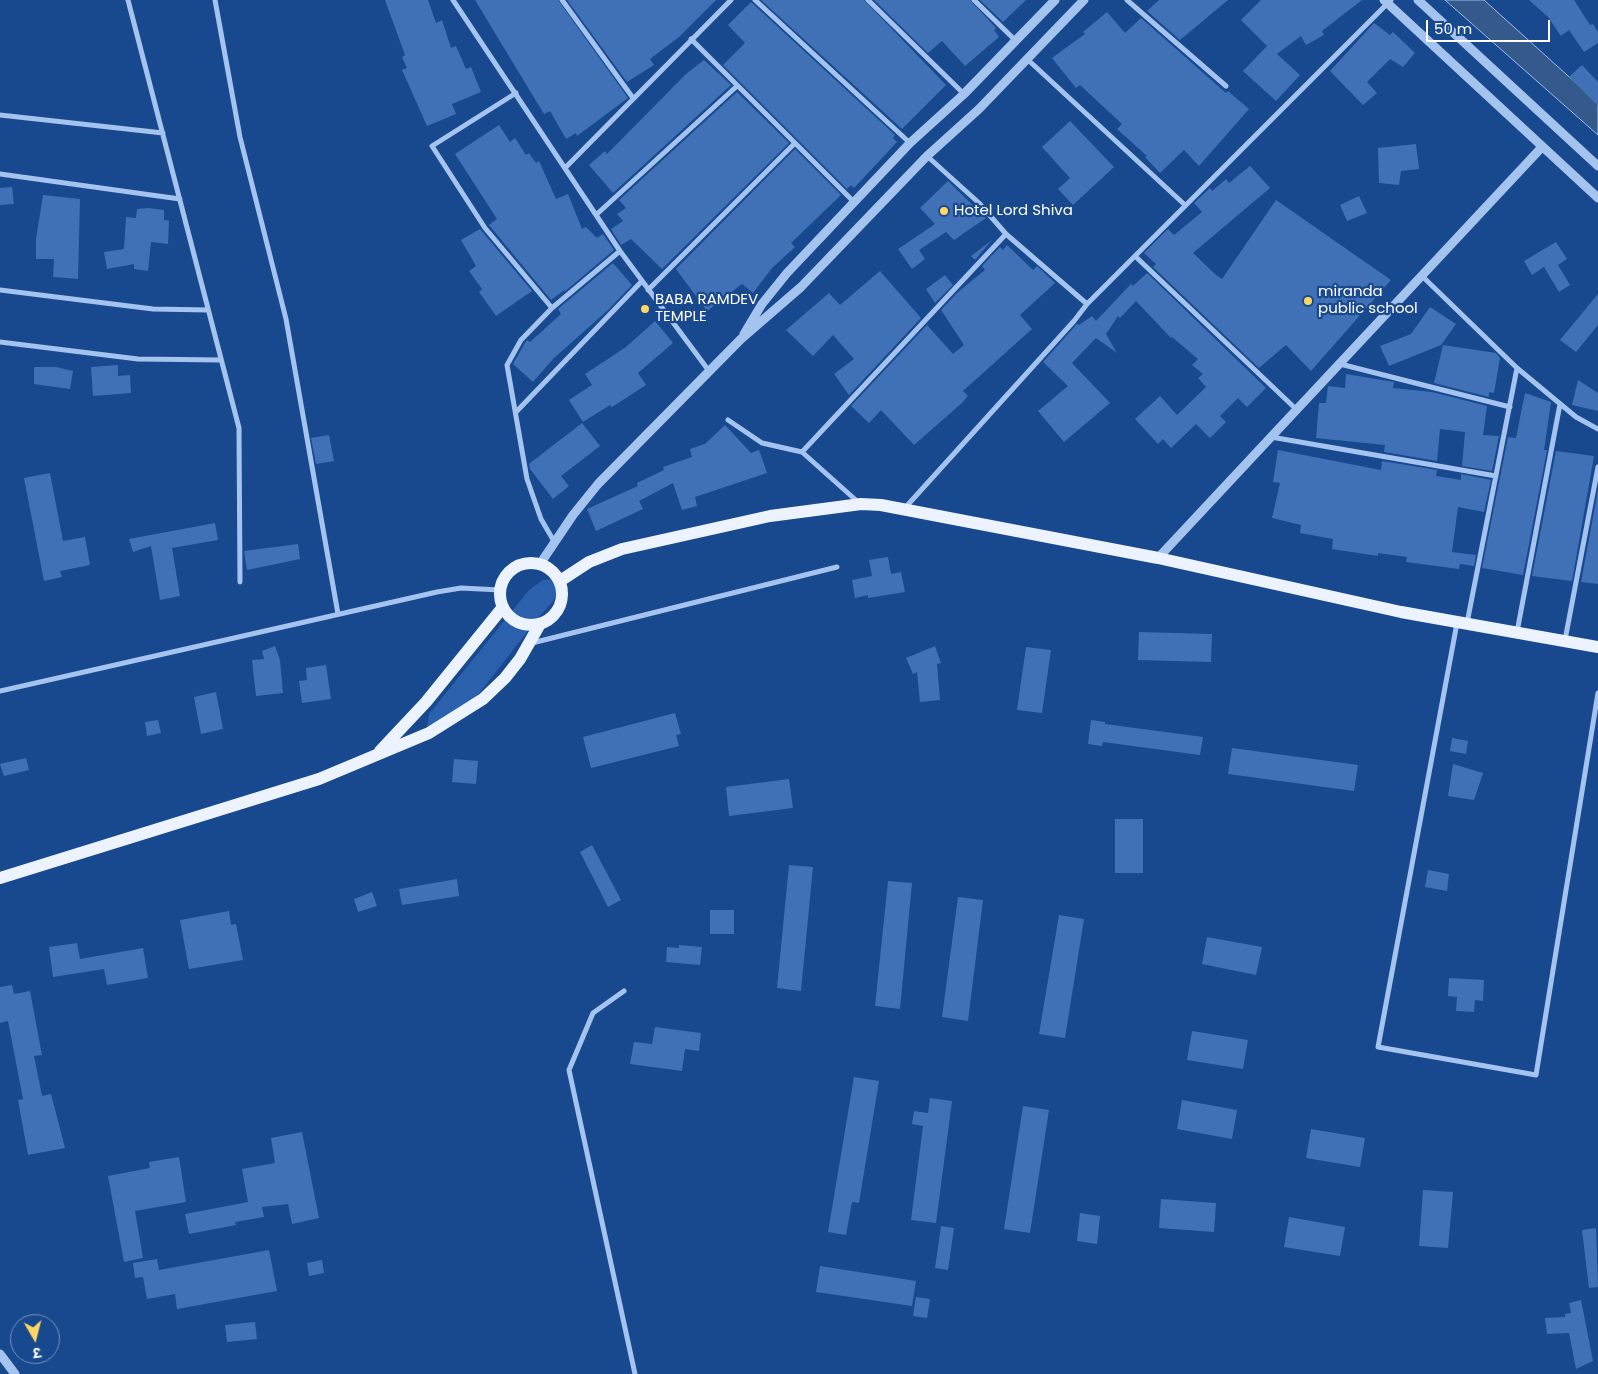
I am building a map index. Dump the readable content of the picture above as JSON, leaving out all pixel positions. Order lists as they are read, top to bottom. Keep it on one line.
{"places":["Hotel Lord Shiva","miranda public school","BABA RAMDEV TEMPLE"],"scale_bar":"50 m","north":"bottom"}
